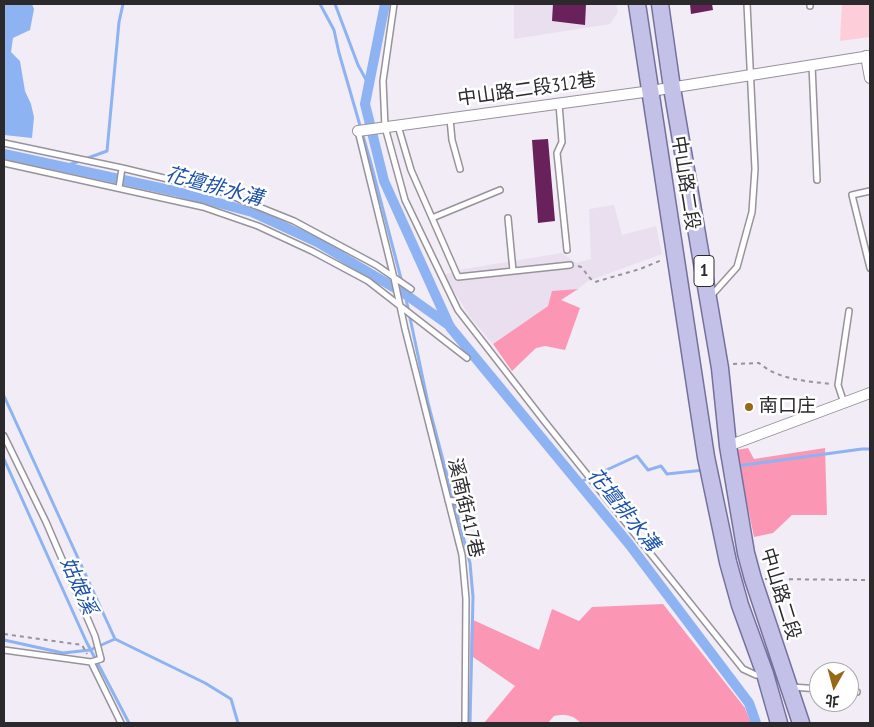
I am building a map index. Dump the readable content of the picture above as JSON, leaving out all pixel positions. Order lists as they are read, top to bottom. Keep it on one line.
{"streets":{"main road":["中山路二段","1"],"street":["中山路二段312巷"],"lane":["溪南街417巷"]},"crossings":[["中山路二段312巷","中山路二段"],["中山路二段312巷","溪南街417巷"]],"water":["花壇排水溝","姑娘溪"],"places":["南口庄"],"north":"bottom"}
